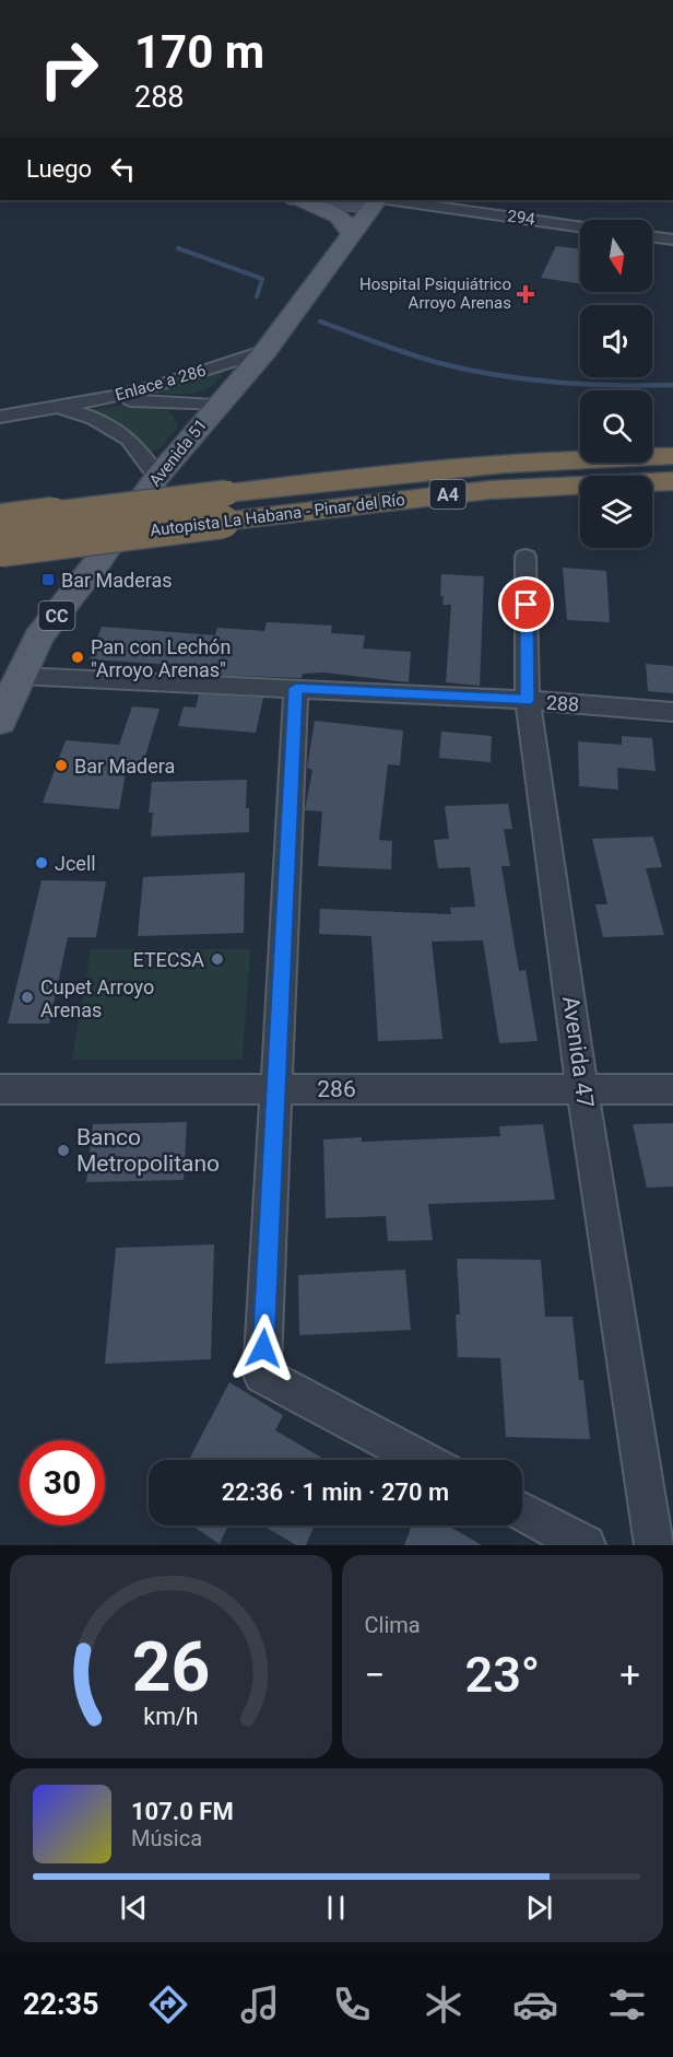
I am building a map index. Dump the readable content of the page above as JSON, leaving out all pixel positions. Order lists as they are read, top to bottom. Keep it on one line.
{"streets":{"highway":["A4","Autopista La Habana - Pinar del Río"],"main road":["294","Avenida 51","CC"],"street":["Enlace a 286","288","Avenida 47","286"]},"crossings":[["294","Avenida 51"],["Enlace a 286","Avenida 51"],["Avenida 51","288"],["288","Avenida 47"],["Avenida 47","286"]],"places":{"health":["Hospital Psiquiátrico Arroyo Arenas"],"transit":["Bar Maderas"],"other":["Pan con Lechón \"Arroyo Arenas\"","Bar Madera","Jcell","ETECSA","Cupet Arroyo Arenas","Banco Metropolitano"]},"north":"bottom","page":{"turn":["170 m","288"],"then":"Luego","limit":"30","trip":"22:36 · 1 min · 270 m","tile":"Clima","heat":["−","23°","+"],"song":["107.0 FM","Música"],"tabs":"22:35","gauge":["26","km/h"]}}
